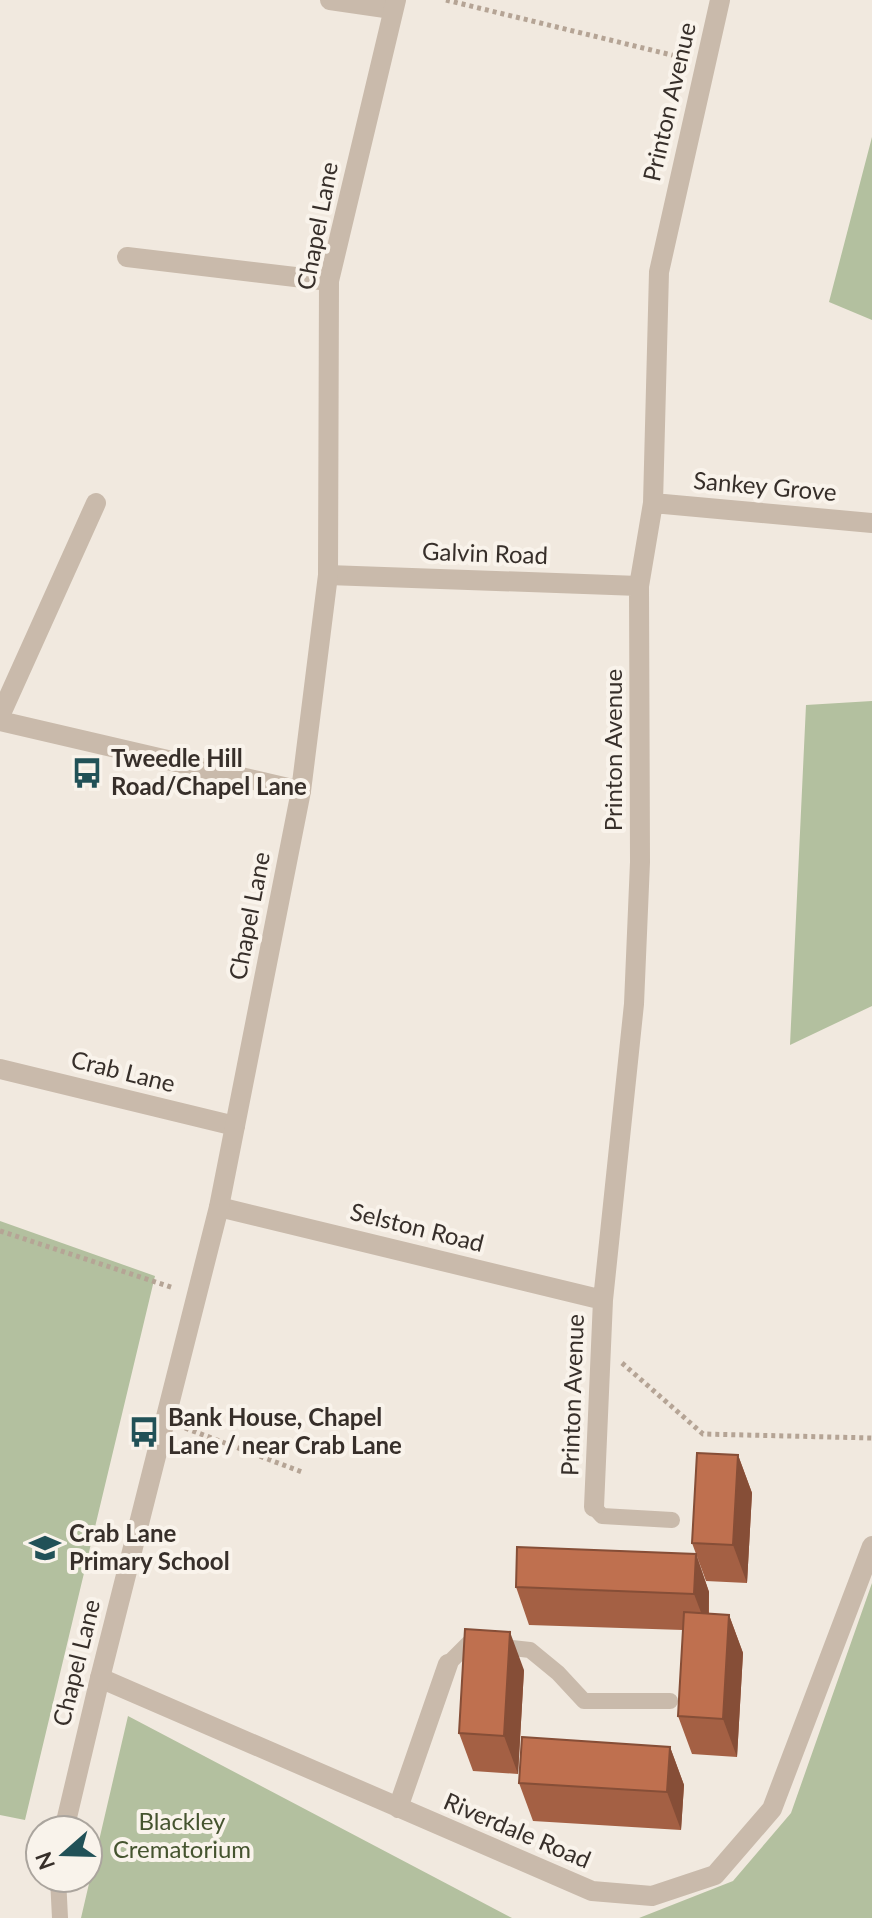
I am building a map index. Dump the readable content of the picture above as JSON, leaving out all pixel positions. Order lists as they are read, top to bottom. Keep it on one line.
{"streets":{"street":["Printon Avenue","Chapel Lane","Sankey Grove","Galvin Road","Crab Lane","Selston Road","Riverdale Road"]},"crossings":[["Printon Avenue","Sankey Grove"],["Printon Avenue","Galvin Road"],["Printon Avenue","Selston Road"],["Chapel Lane","Galvin Road"],["Chapel Lane","Crab Lane"],["Chapel Lane","Selston Road"],["Chapel Lane","Riverdale Road"]],"parks":["Blackley Crematorium"],"places":{"bus stop":["Tweedle Hill Road/Chapel Lane","Bank House, Chapel Lane / near Crab Lane"],"school or university":["Crab Lane Primary School"]},"north":"left"}
